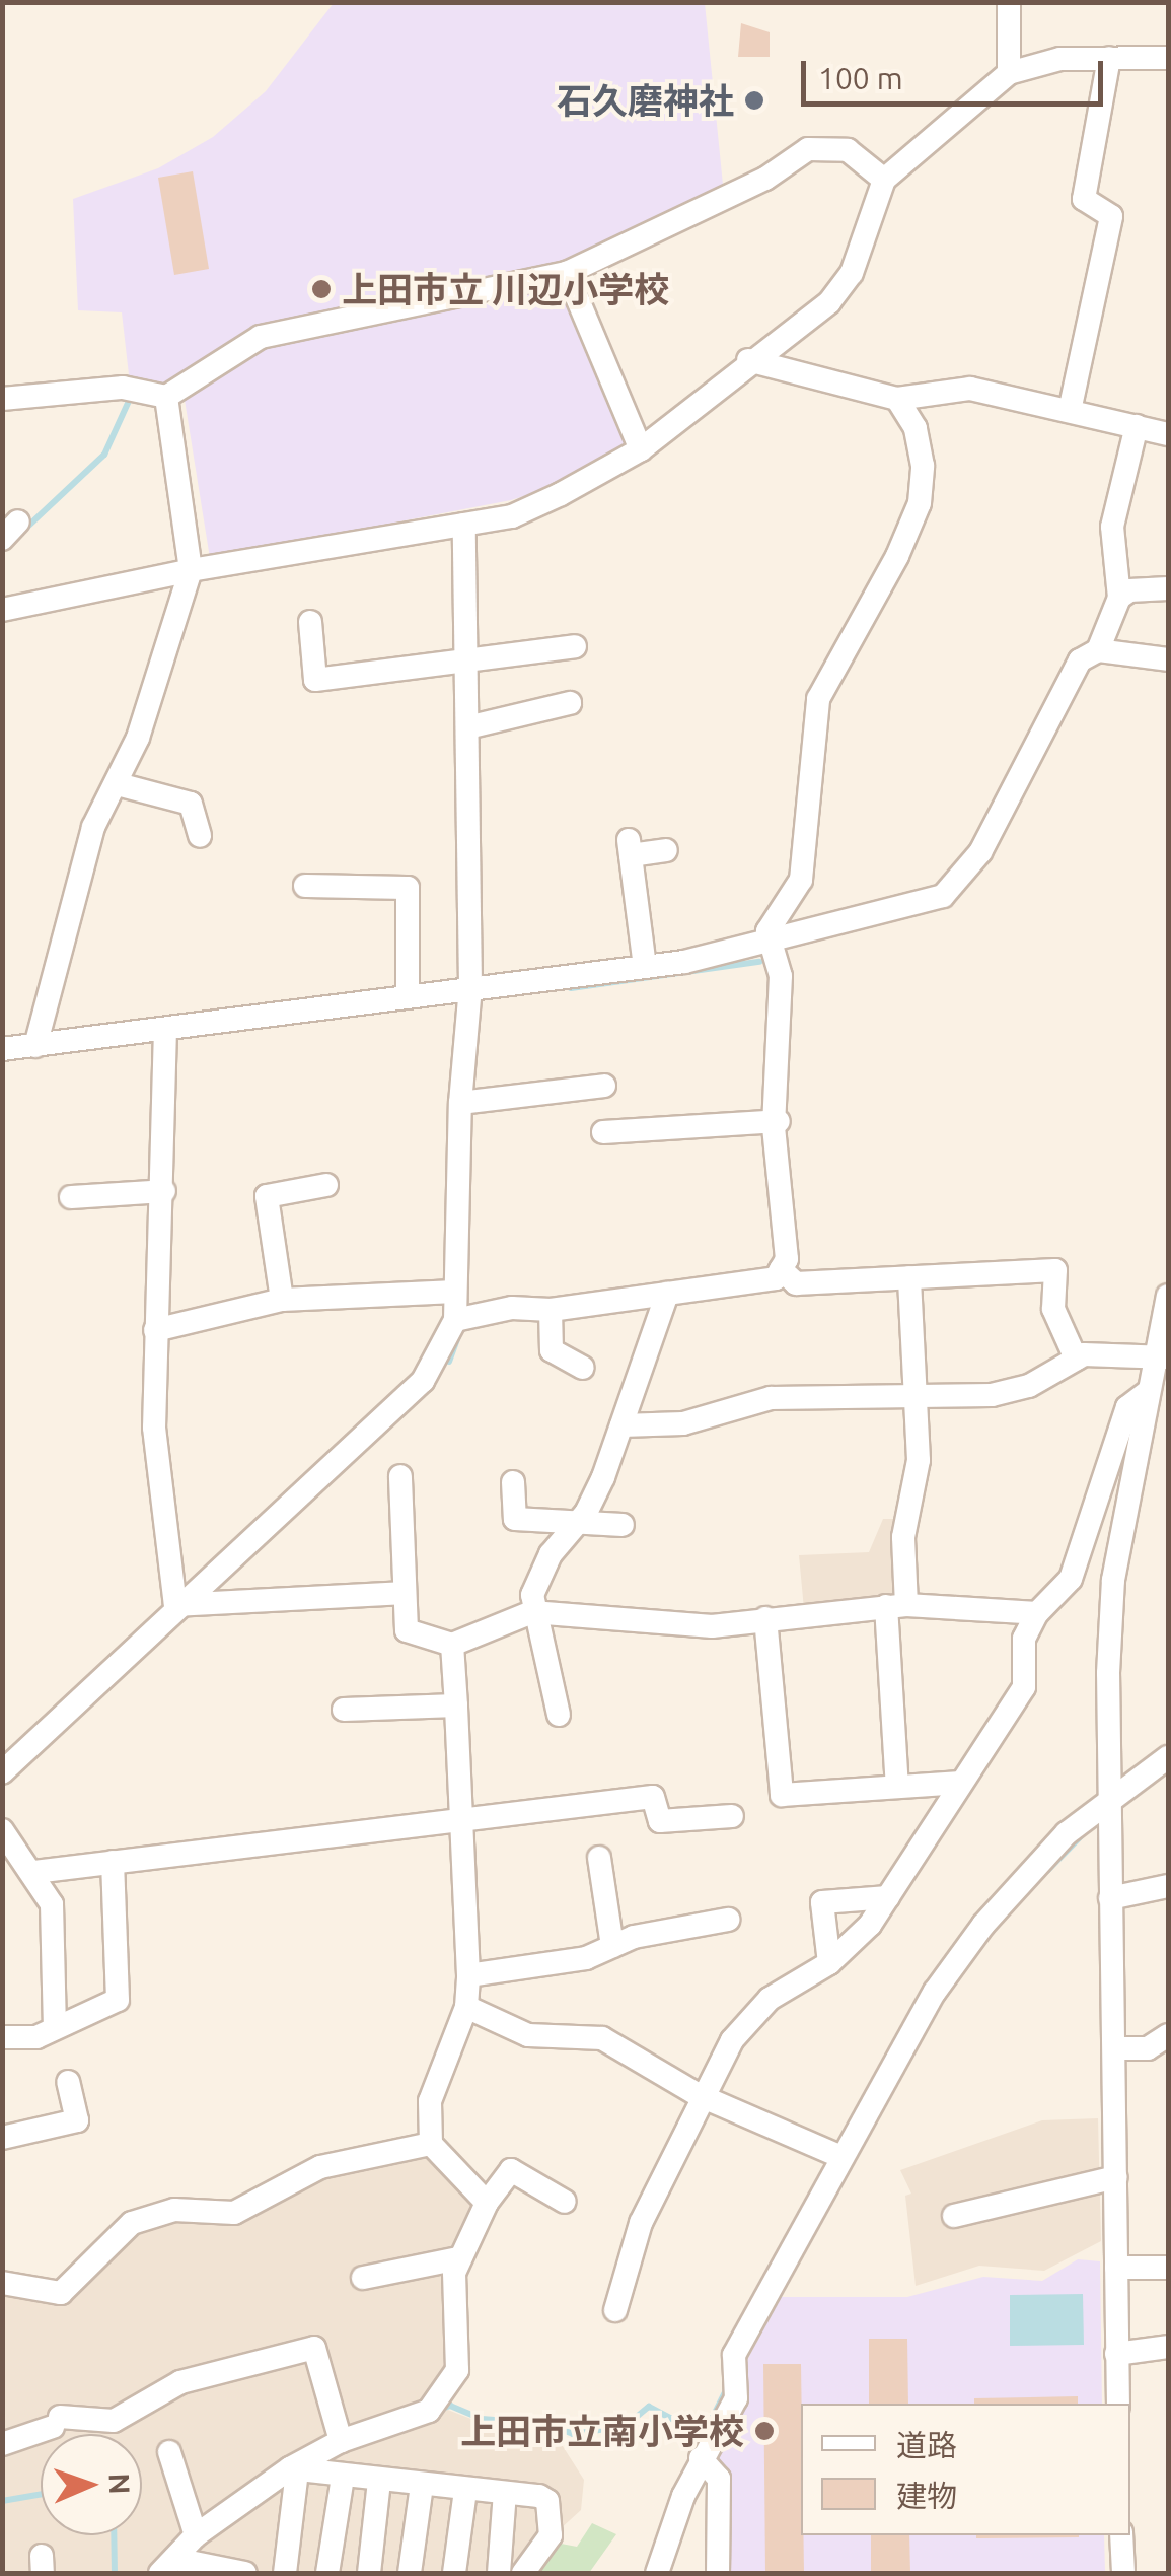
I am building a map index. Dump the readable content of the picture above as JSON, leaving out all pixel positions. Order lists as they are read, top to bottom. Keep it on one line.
{"places":["石久磨神社","上田市立 川辺小学校","上田市立南小学校"],"legend":["道路","建物"],"scale_bar":"100 m","north":"right"}
